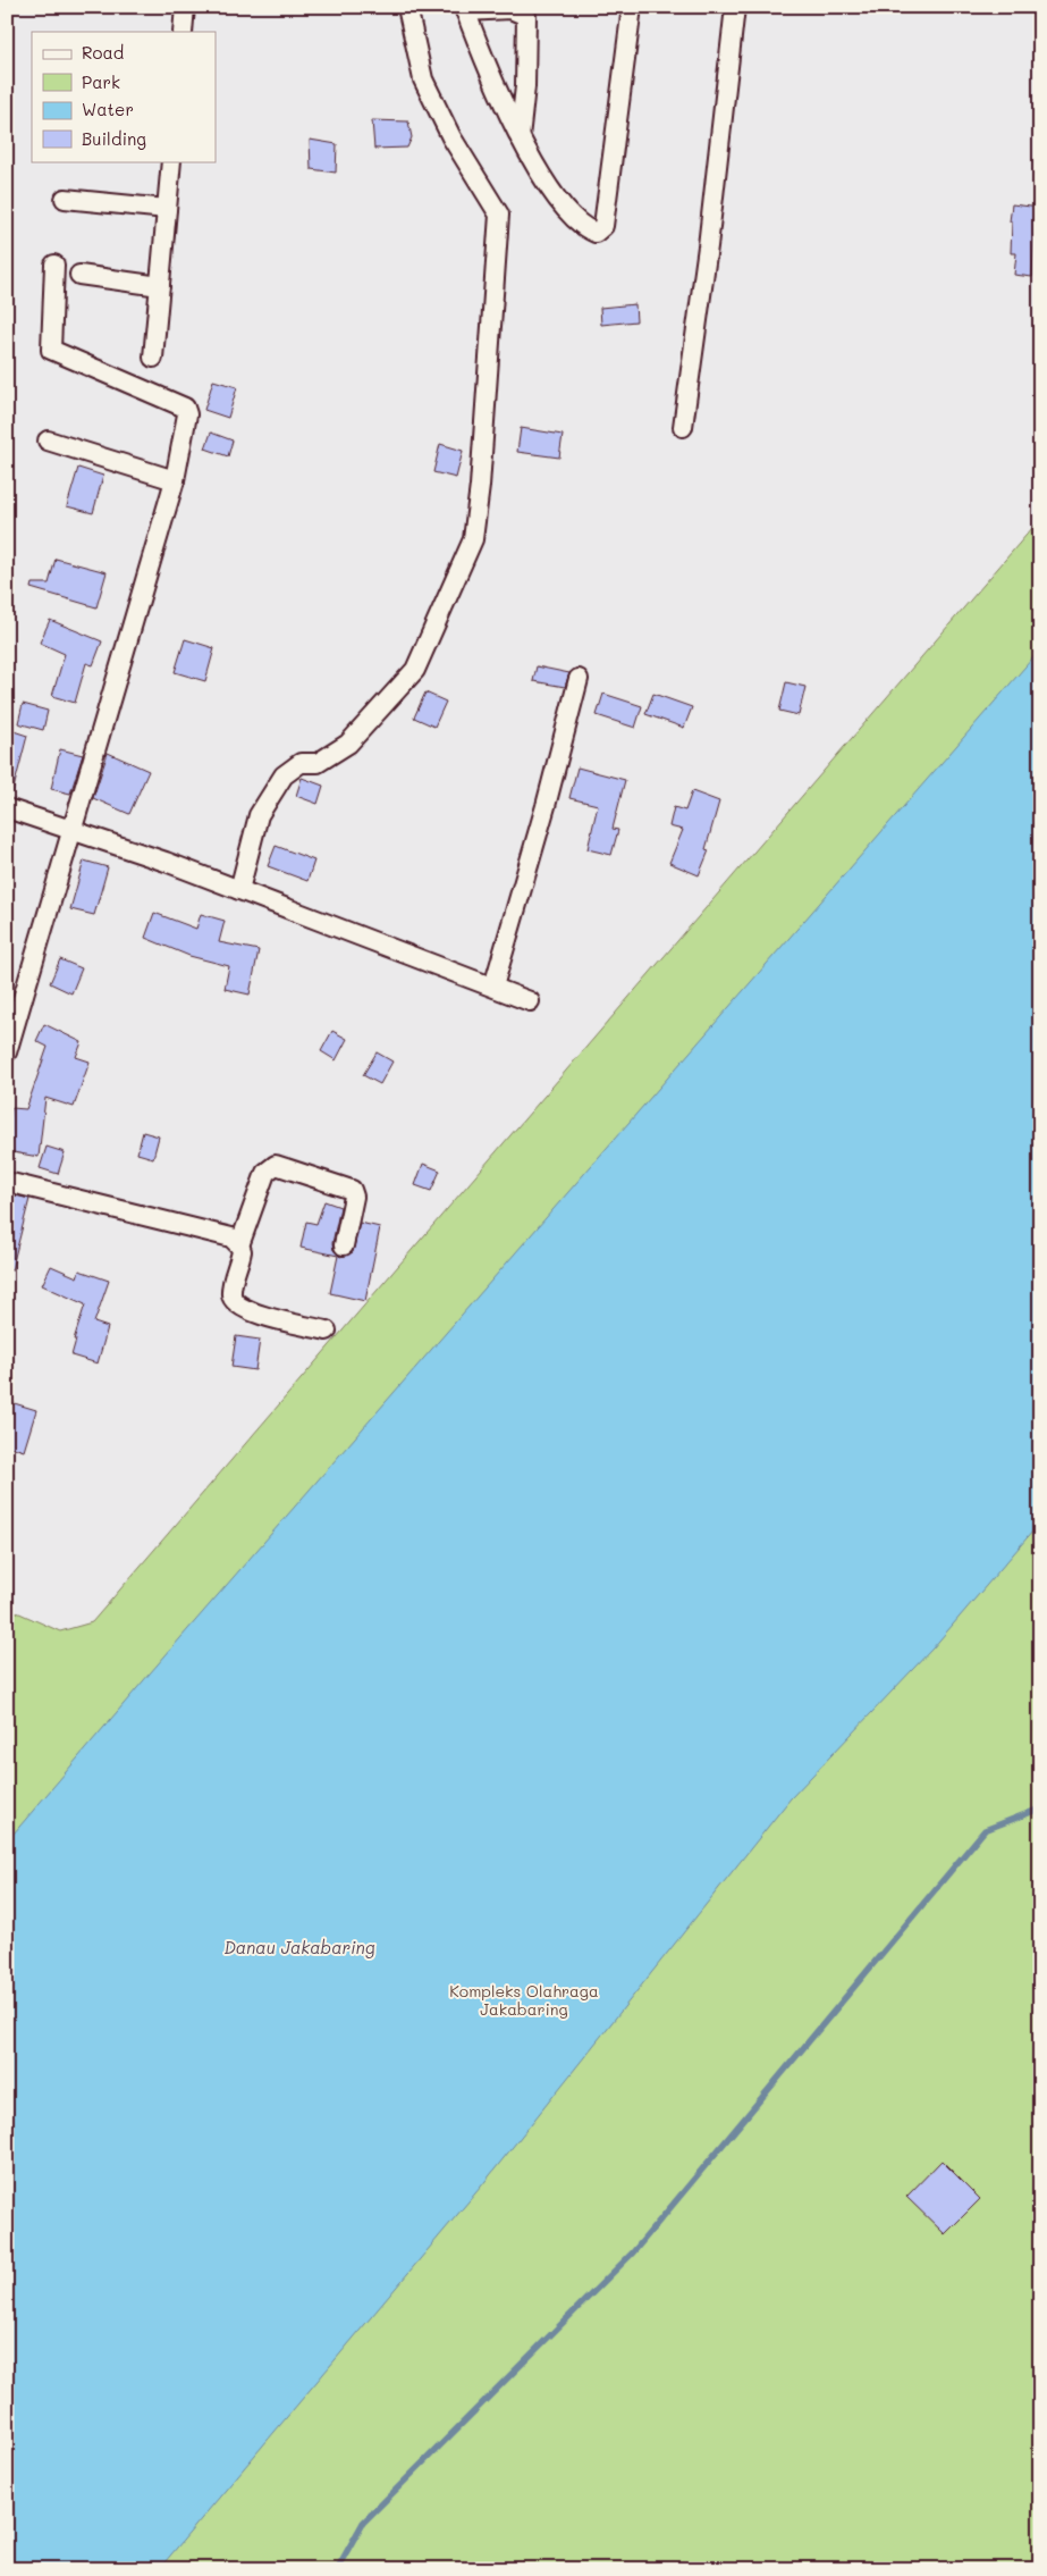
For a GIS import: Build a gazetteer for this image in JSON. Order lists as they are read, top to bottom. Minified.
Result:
{"water":["Danau Jakabaring"],"parks":["Kompleks Olahraga Jakabaring"],"legend":["Road","Park","Water","Building"]}
